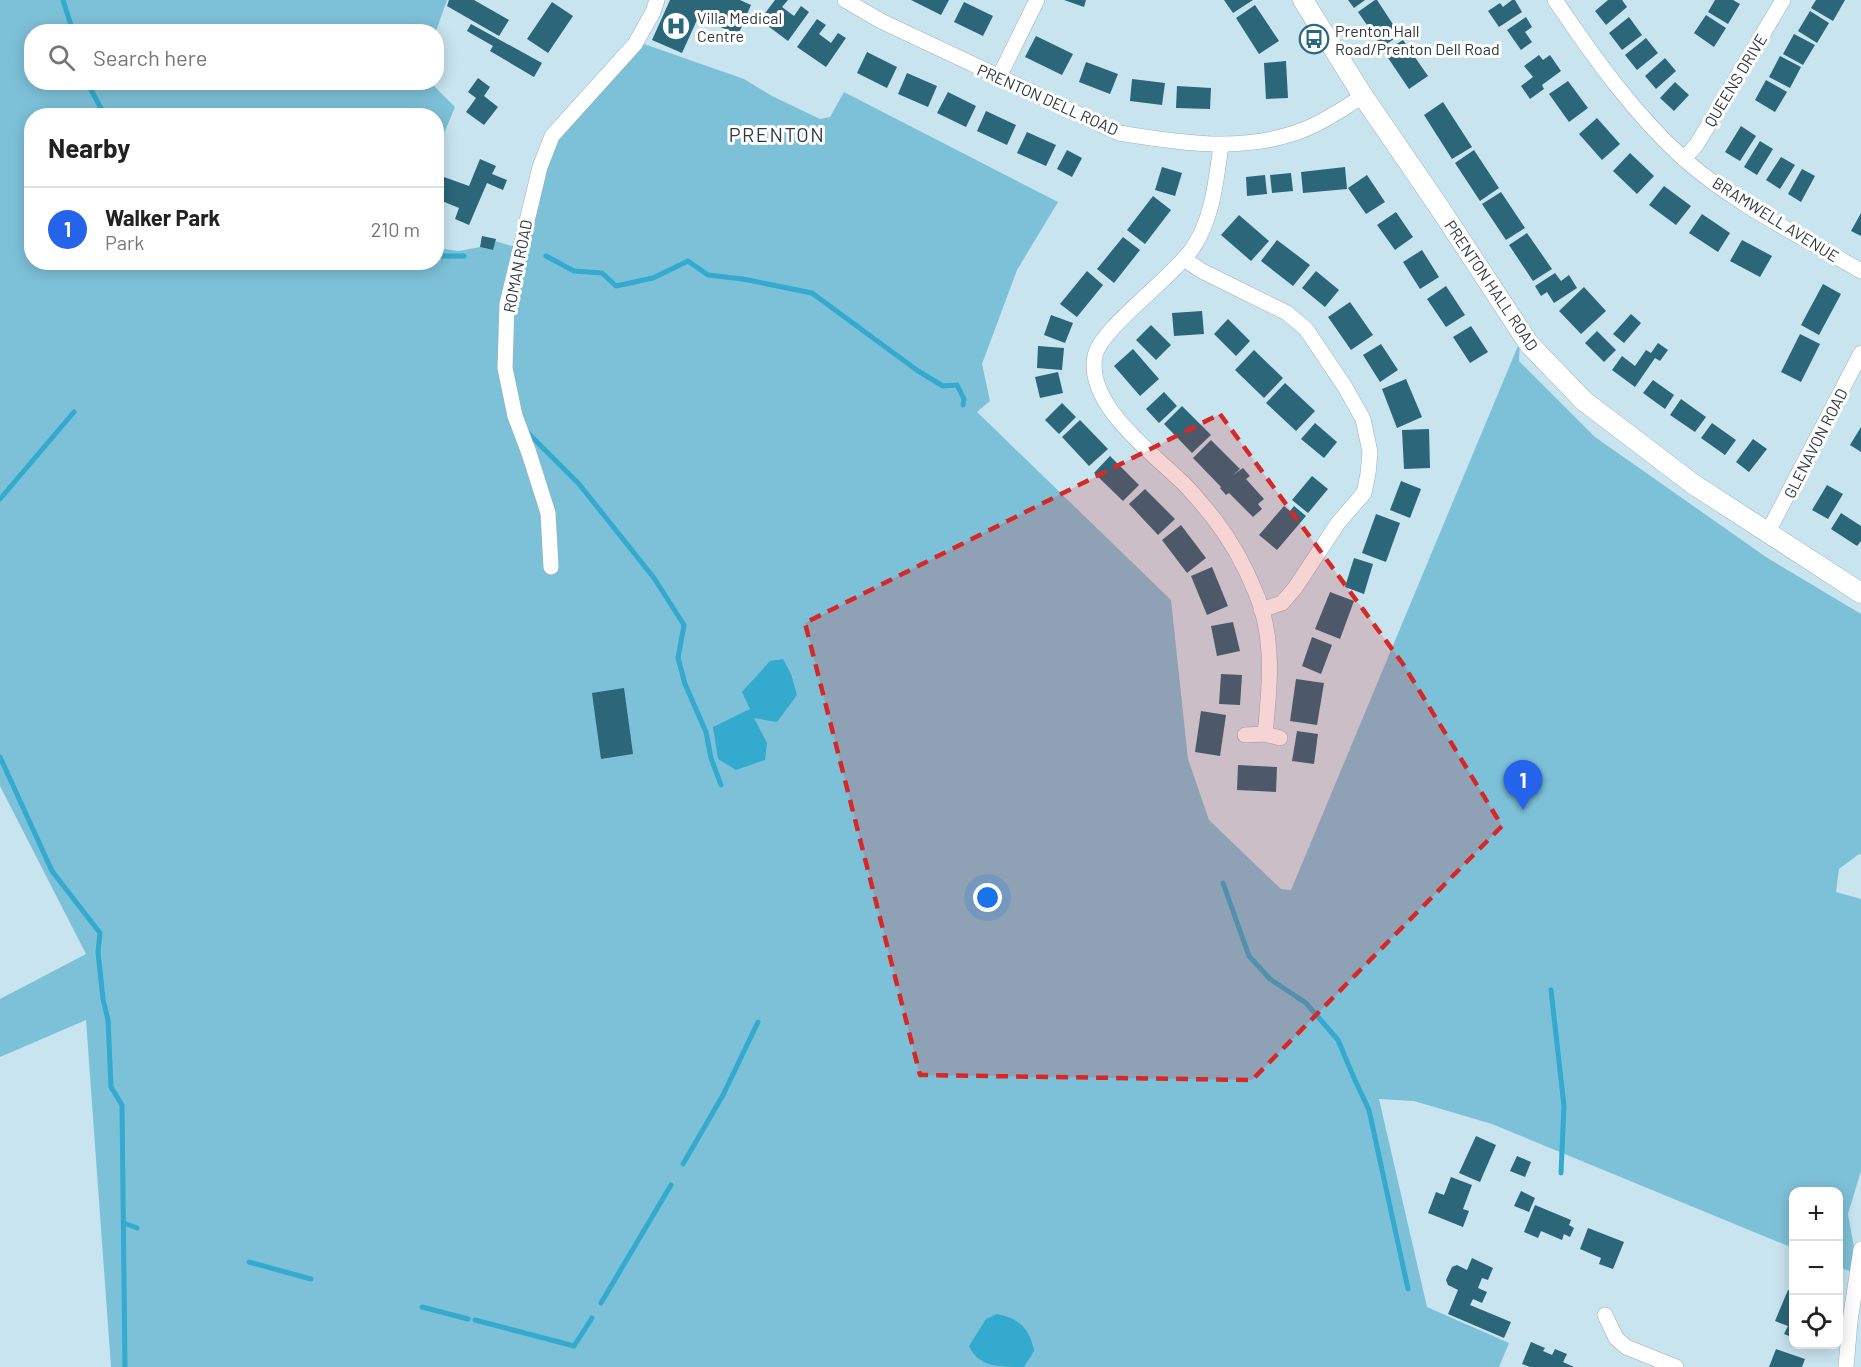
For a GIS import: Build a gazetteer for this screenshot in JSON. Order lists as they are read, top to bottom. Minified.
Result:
{"streets":{"street":["QUEENS DRIVE","PRENTON DELL ROAD","BRAMWELL AVENUE","ROMAN ROAD","PRENTON HALL ROAD","GLENAVON ROAD"]},"crossings":[["QUEENS DRIVE","BRAMWELL AVENUE"],["PRENTON DELL ROAD","PRENTON HALL ROAD"],["PRENTON HALL ROAD","GLENAVON ROAD"]],"districts":["PRENTON"],"places":{"hospital":["Villa Medical Centre"],"bus stop":["Prenton Hall Road/Prenton Dell Road"]},"page":{"search":"Search here","heading":"Nearby","list":[{"mark":"1","name":"Walker Park","note":"Park","value":"210 m"}],"pins":"1","map_buttons":["+","−"]}}
